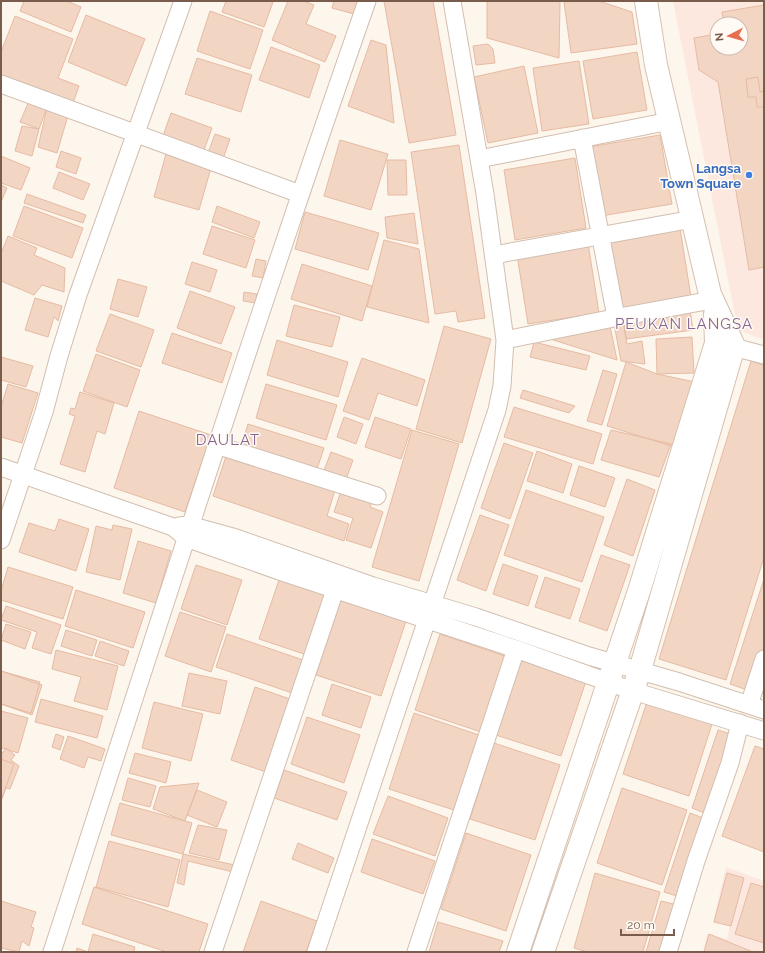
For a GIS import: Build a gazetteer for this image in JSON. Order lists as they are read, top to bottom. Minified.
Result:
{"districts":["PEUKAN LANGSA","DAULAT"],"places":["Langsa Town Square"],"scale_bar":"20 m","north":"left"}
